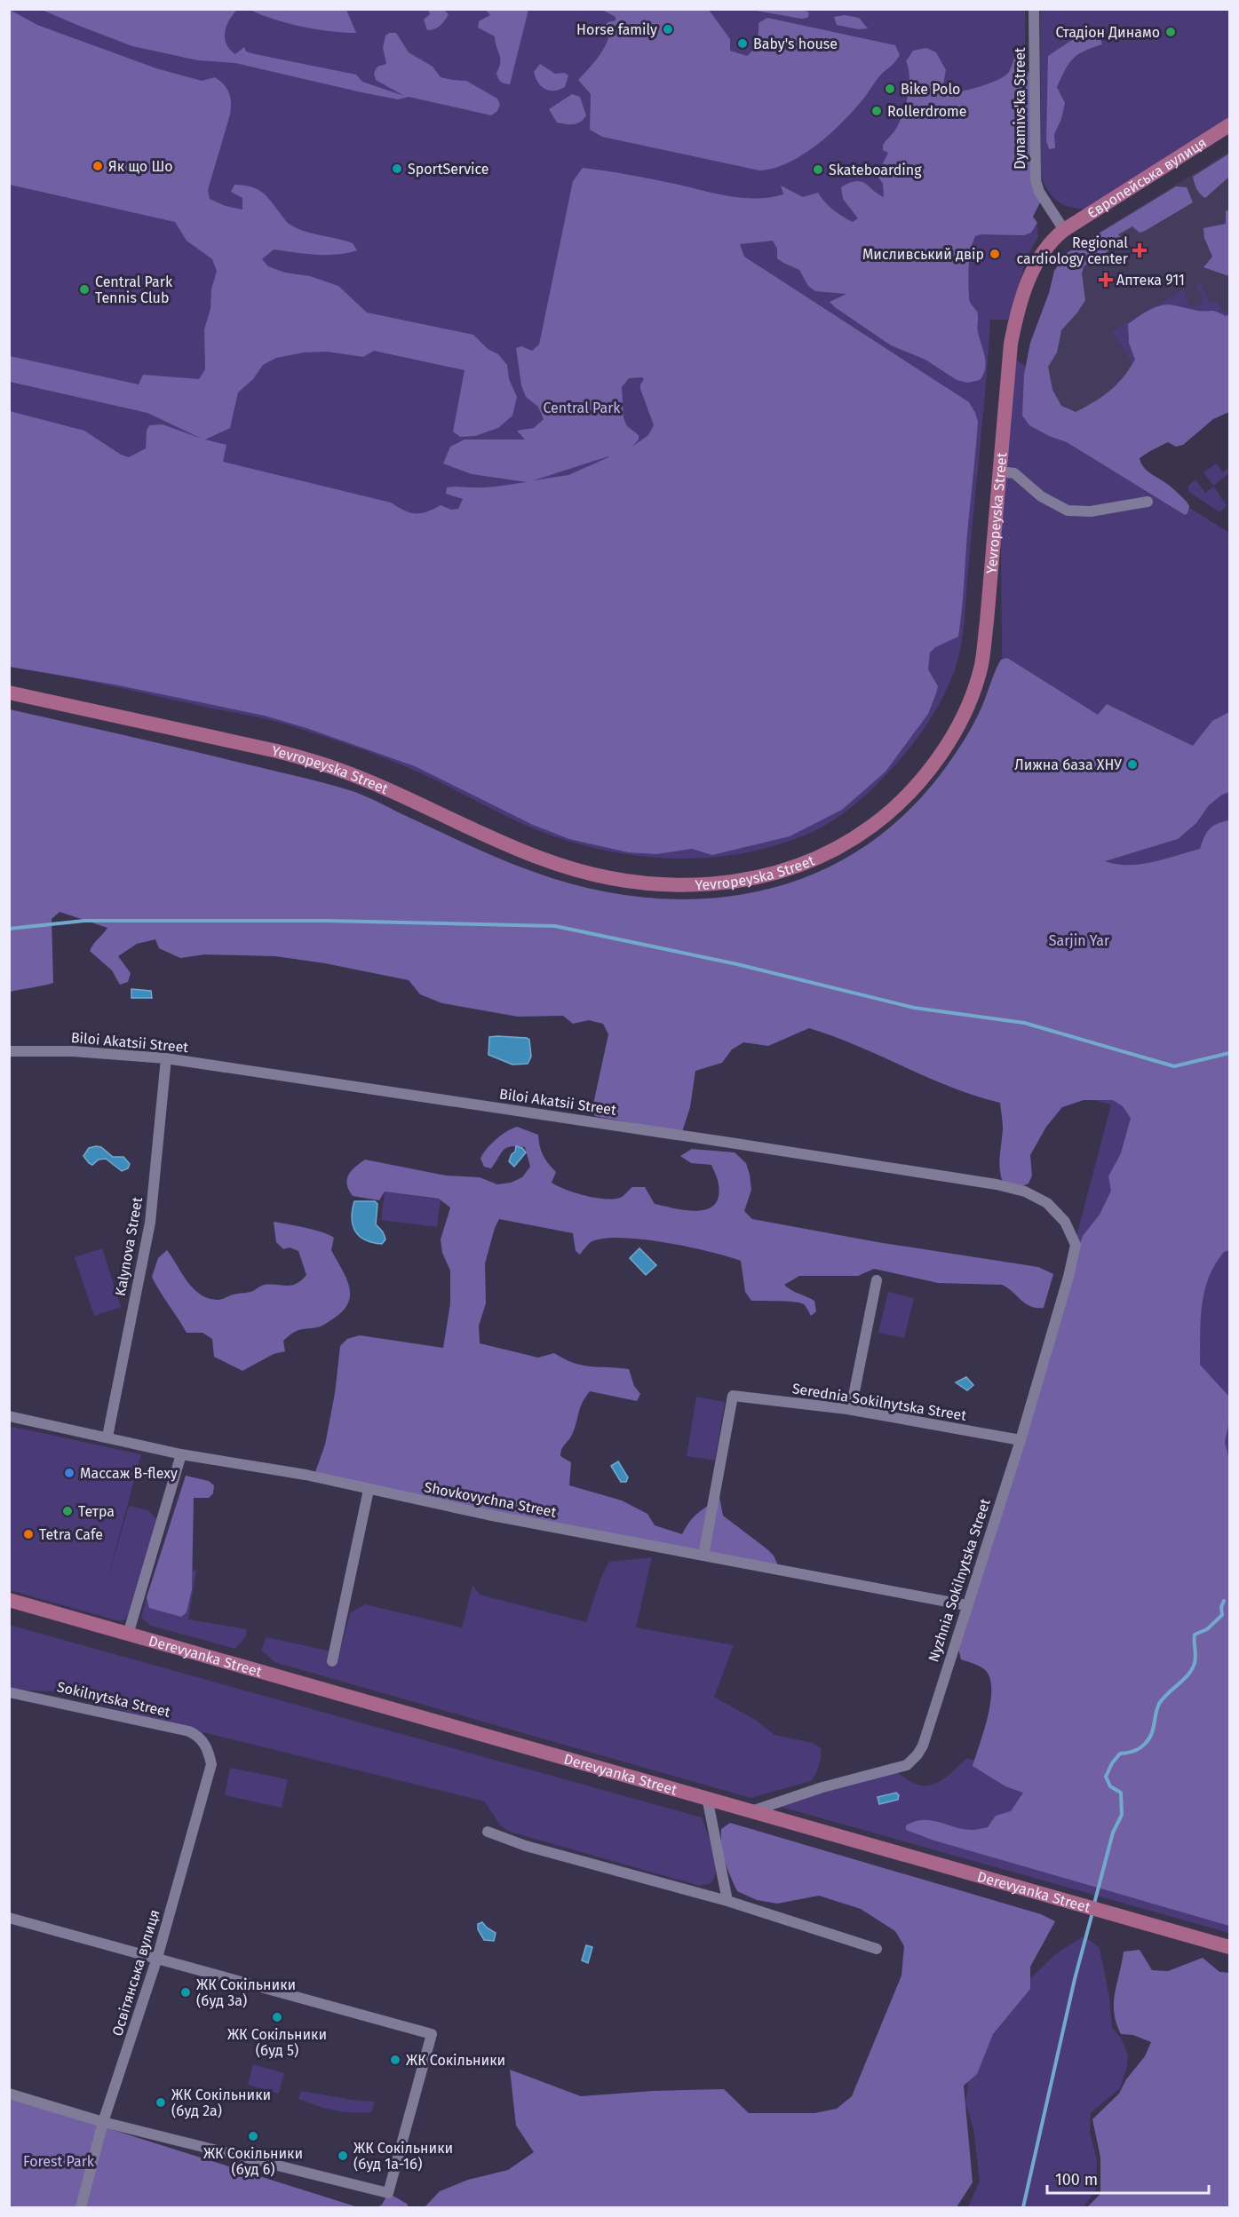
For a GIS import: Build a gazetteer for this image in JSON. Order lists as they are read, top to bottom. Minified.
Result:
{"streets":{"main road":["Європейська вулиця","Yevropeyska Street","Derevyanka Street"],"street":["Dynamivs'ka Street","Biloi Akatsii Street","Kalynova Street","Serednia Sokilnytska Street","Shovkovychna Street","Nyzhnia Sokilnytska Street","Sokilnytska Street","Освітянська вулиця"]},"crossings":[["Dynamivs'ka Street","Європейська вулиця"],["Dynamivs'ka Street","Yevropeyska Street"],["Європейська вулиця","Yevropeyska Street"],["Biloi Akatsii Street","Kalynova Street"],["Biloi Akatsii Street","Nyzhnia Sokilnytska Street"],["Kalynova Street","Shovkovychna Street"],["Serednia Sokilnytska Street","Shovkovychna Street"],["Serednia Sokilnytska Street","Nyzhnia Sokilnytska Street"],["Shovkovychna Street","Nyzhnia Sokilnytska Street"],["Nyzhnia Sokilnytska Street","Derevyanka Street"],["Sokilnytska Street","Освітянська вулиця"]],"parks":["Central Park","Sarjin Yar","Forest Park"],"places":{"other":["Horse family","Стадіон Динамо","Baby's house","Bike Polo","Rollerdrome","Як що Шо","SportService","Skateboarding","Мисливський двір","Central Park Tennis Club","Лижна база ХНУ","Массаж B-flexy","Тетра","Tetra Cafe","ЖК Сокільники (буд 3а)","ЖК Сокільники (буд 5)","ЖК Сокільники","ЖК Сокільники (буд 2а)","ЖК Сокільники (буд 6)","ЖК Сокільники (буд 1а-1б)"],"health":["Regional cardiology center","Аптека 911"]},"scale_bar":"100 m"}
